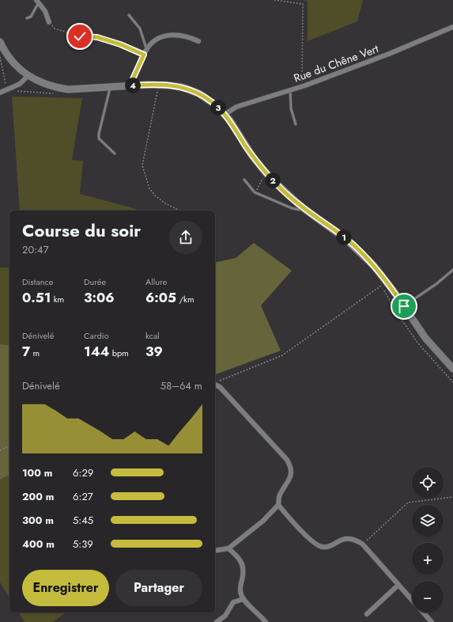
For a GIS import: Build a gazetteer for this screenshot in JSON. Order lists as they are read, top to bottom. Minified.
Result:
{"streets":{"street":["Rue du Chêne Vert"]},"page":{"pins":["4","3","2","1"],"heading":["Course du soir","20:47"],"stats":[["Distance","0.51 km"],["Durée","3:06"],["Allure","6:05 /km"],["Dénivelé","7 m"],["Cardio","144 bpm"],["kcal","39"]],"chart":["Dénivelé","58–64 m"],"list":[{"name":"100 m","note":"6:29"},{"name":"200 m","note":"6:27"},{"name":"300 m","note":"5:45"},{"name":"400 m","note":"5:39"}],"map_buttons":["+","−"],"buttons":["Enregistrer","Partager"]}}
